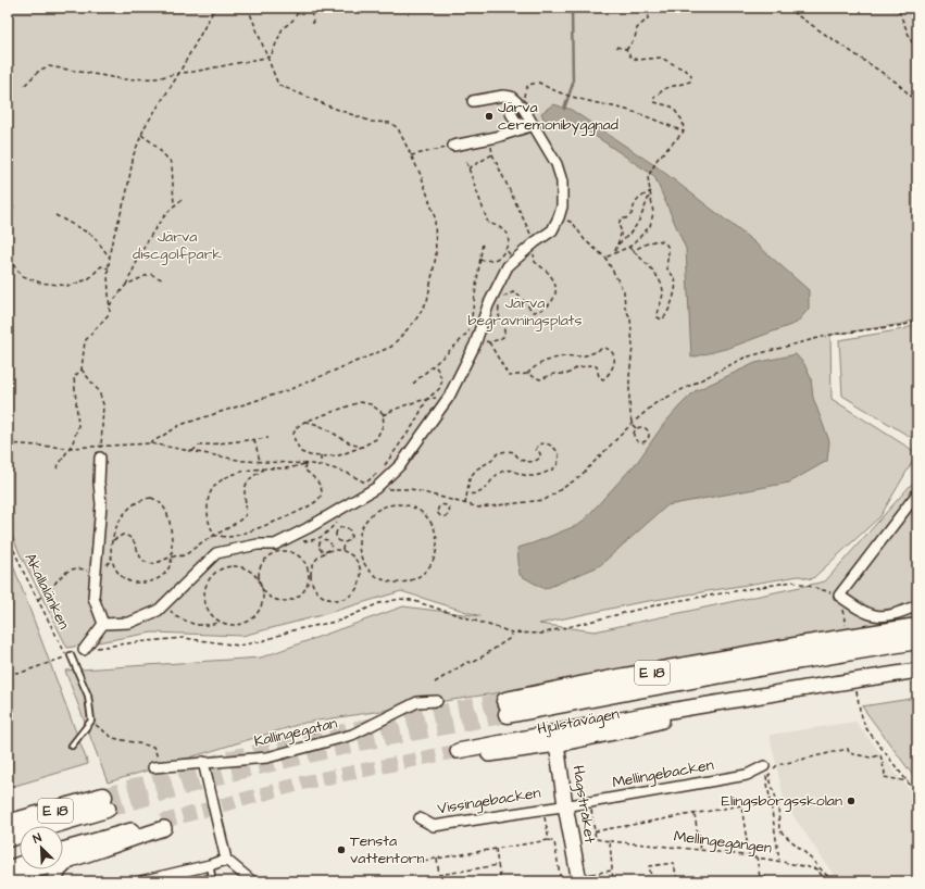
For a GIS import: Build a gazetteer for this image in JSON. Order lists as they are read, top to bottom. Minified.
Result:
{"streets":{"highway":["E 18"],"main road":["Hjulstavägen","Hagstråket"],"street":["Kallingegatan","Mellingebacken","Vissingebacken"],"path":["Akallalänken","Mellingegången"]},"crossings":[["Hjulstavägen","Hagstråket"],["Mellingebacken","Vissingebacken"],["Mellingebacken","Hagstråket"],["Vissingebacken","Hagstråket"]],"parks":["Järva discgolfpark","Järva begravningsplats"],"places":["Järva ceremonibyggnad","Elingsborgsskolan","Tensta vattentorn"],"north":"top left"}
